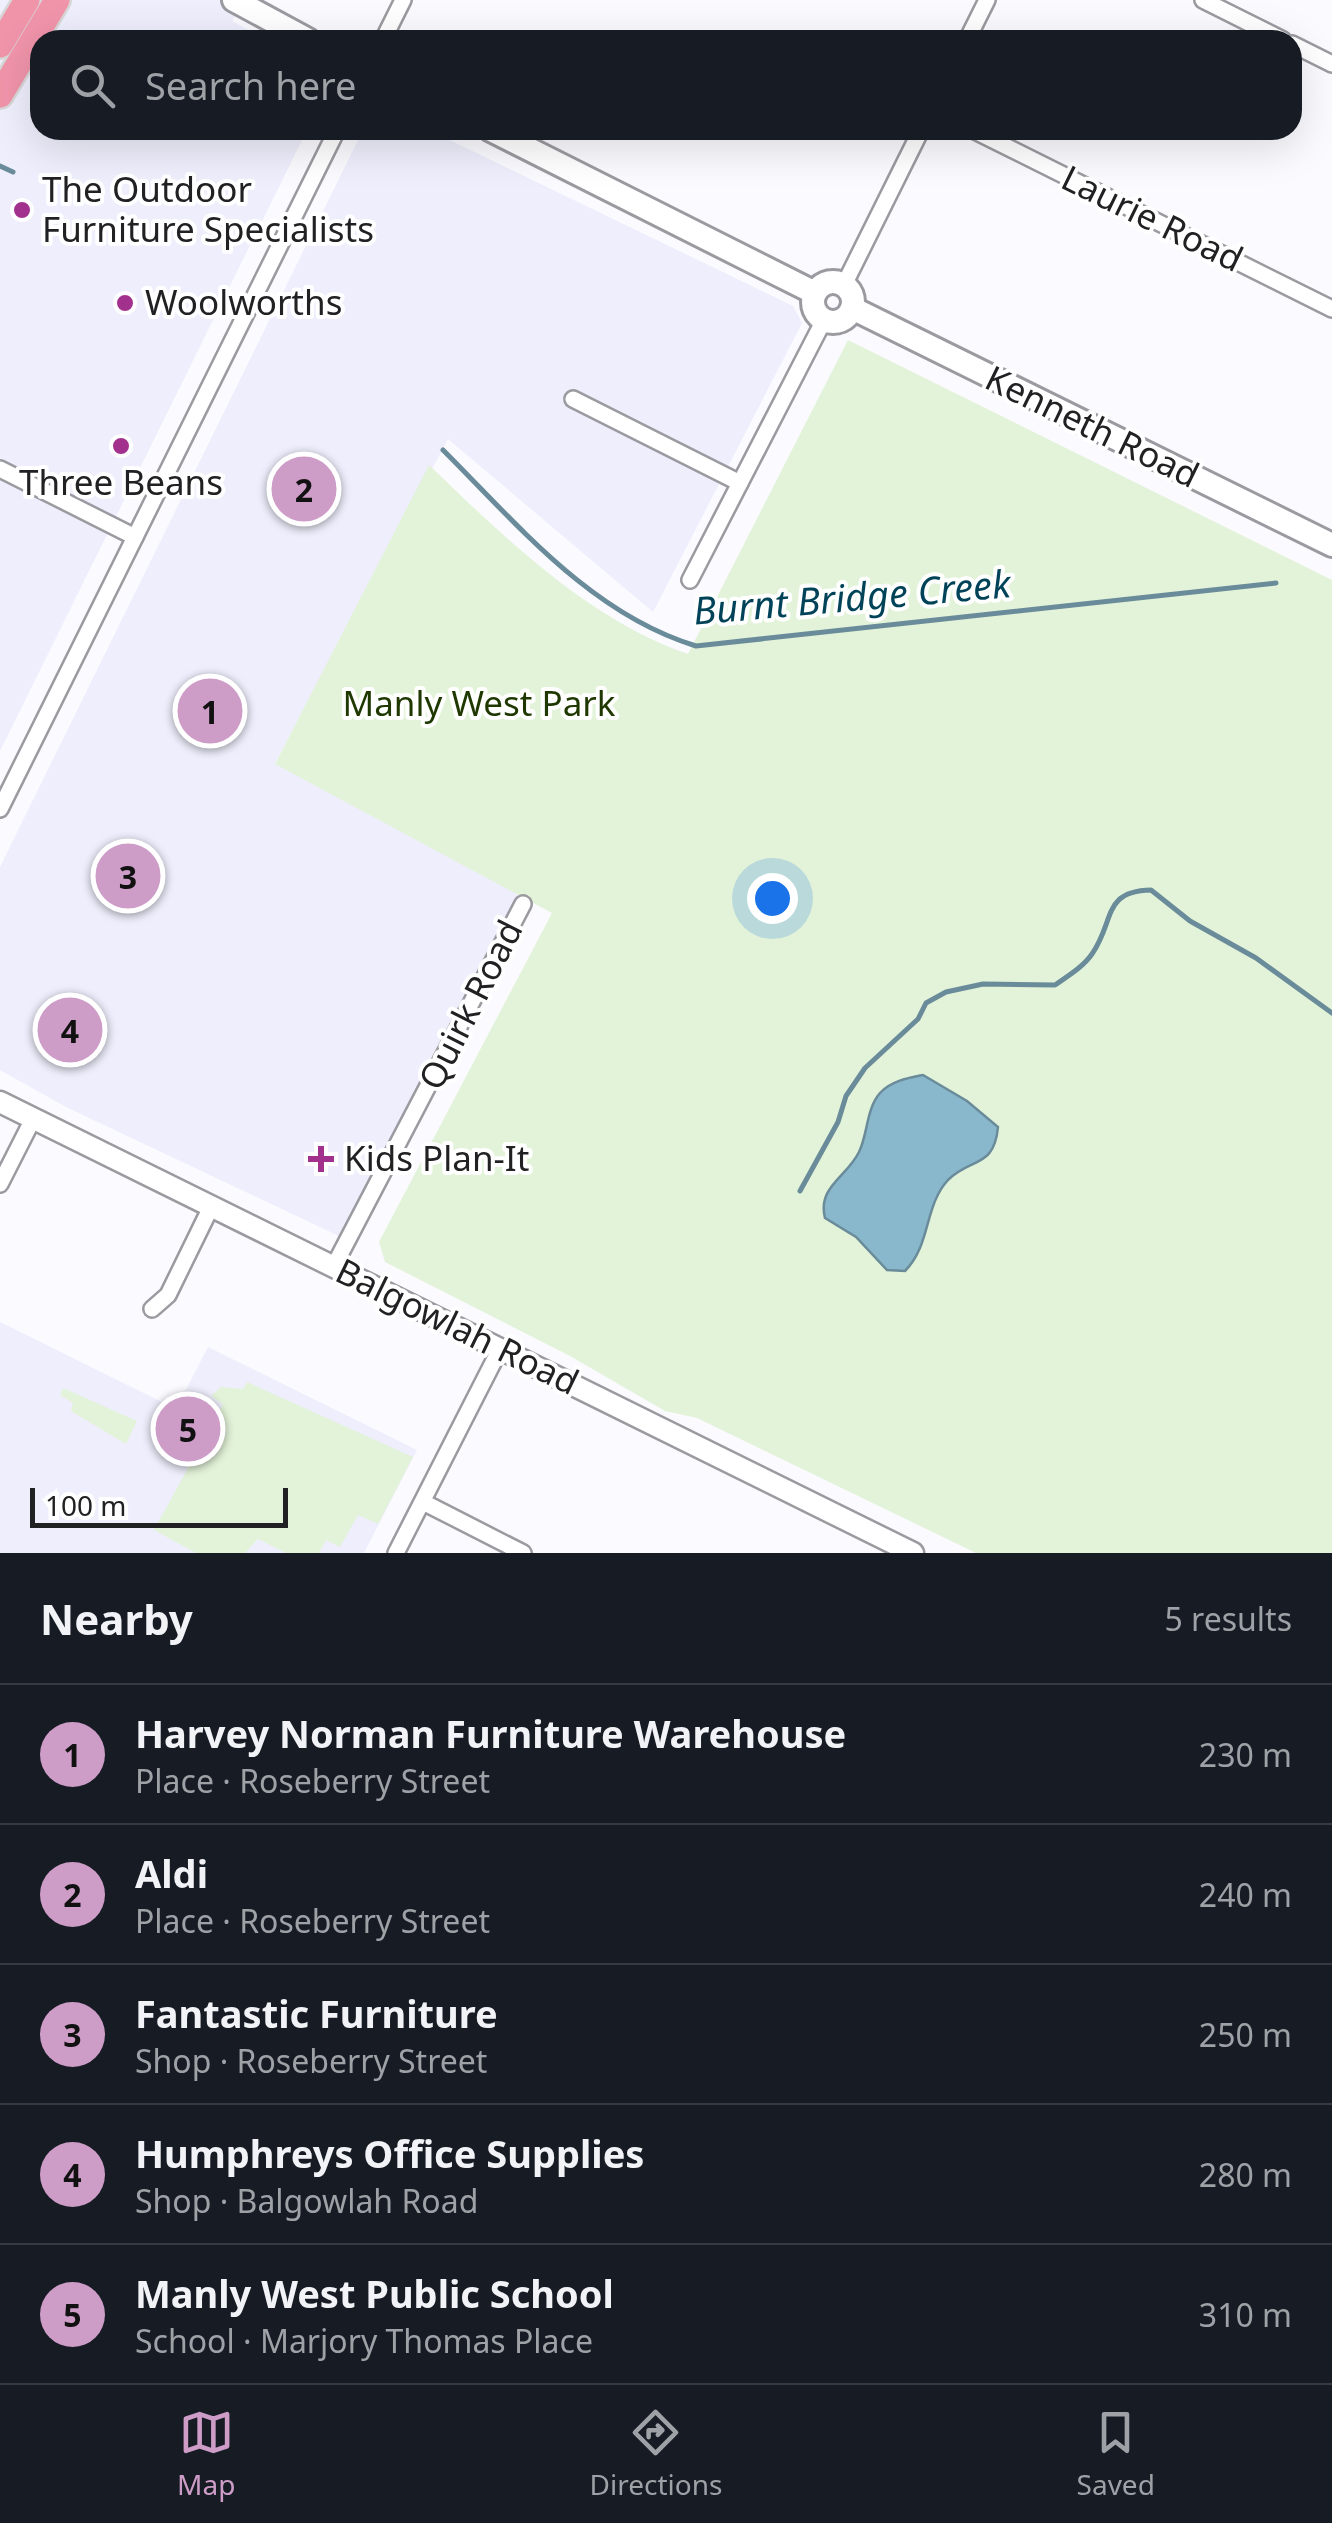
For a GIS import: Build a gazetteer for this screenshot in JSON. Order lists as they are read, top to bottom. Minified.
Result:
{"streets":{"main road":["Kenneth Road"],"street":["Laurie Road","Quirk Road","Balgowlah Road"]},"crossings":[["Quirk Road","Balgowlah Road"]],"water":["Burnt Bridge Creek"],"parks":["Manly West Park"],"places":{"other":["The Outdoor Furniture Specialists","Woolworths","Three Beans"],"health":["Kids Plan-It"]},"scale_bar":"100 m","page":{"search":"Search here","pins":["2","1","3","4","5"],"scale":"100 m","heading":["Nearby","5 results"],"list":[{"mark":"1","name":"Harvey Norman Furniture Warehouse","note":"Place · Roseberry Street","value":"230 m"},{"mark":"2","name":"Aldi","note":"Place · Roseberry Street","value":"240 m"},{"mark":"3","name":"Fantastic Furniture","note":"Shop · Roseberry Street","value":"250 m"},{"mark":"4","name":"Humphreys Office Supplies","note":"Shop · Balgowlah Road","value":"280 m"},{"mark":"5","name":"Manly West Public School","note":"School · Marjory Thomas Place","value":"310 m"}],"nav":["Map","Directions","Saved"]}}
